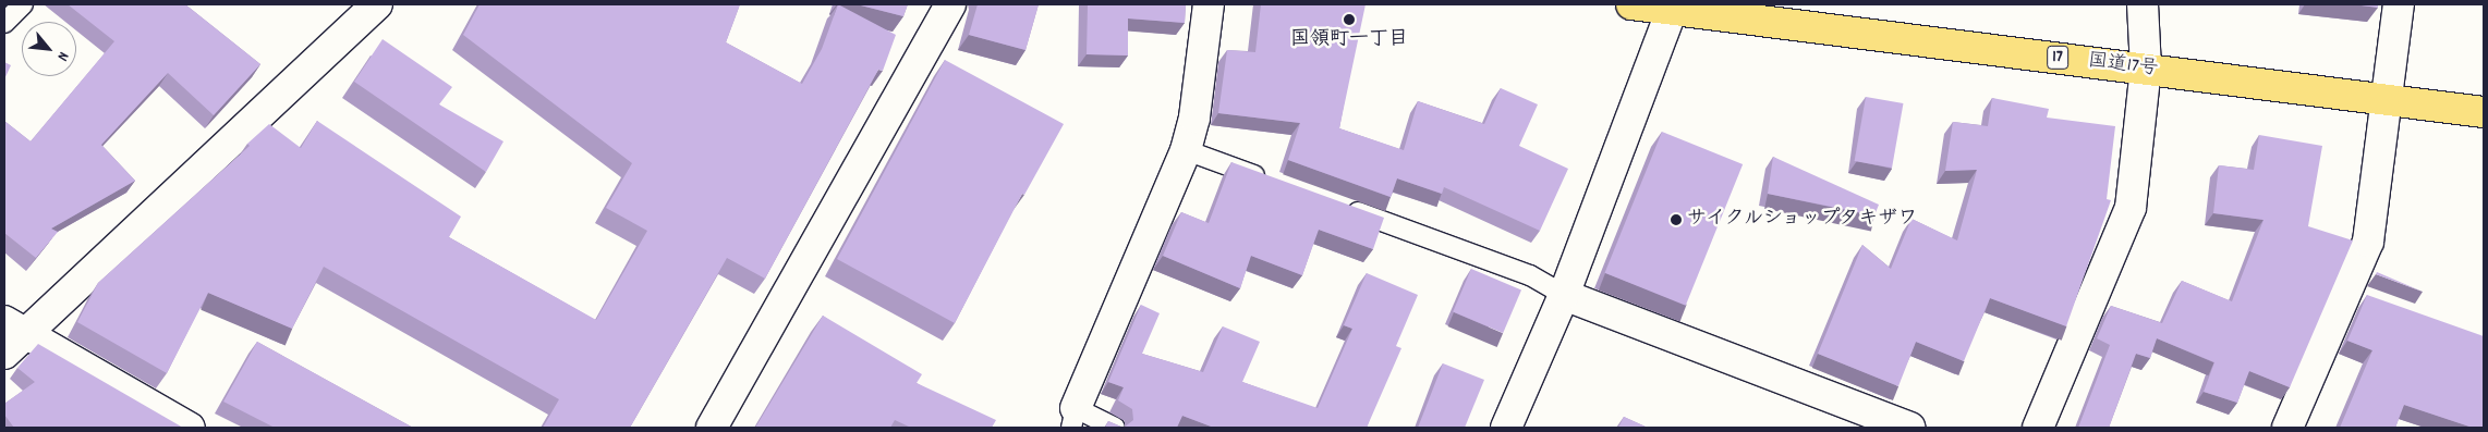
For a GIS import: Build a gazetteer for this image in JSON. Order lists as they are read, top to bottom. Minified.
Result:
{"streets":{"highway":["17","国道17号"]},"places":["国領町一丁目","サイクルショップタキザワ"],"north":"bottom right"}
